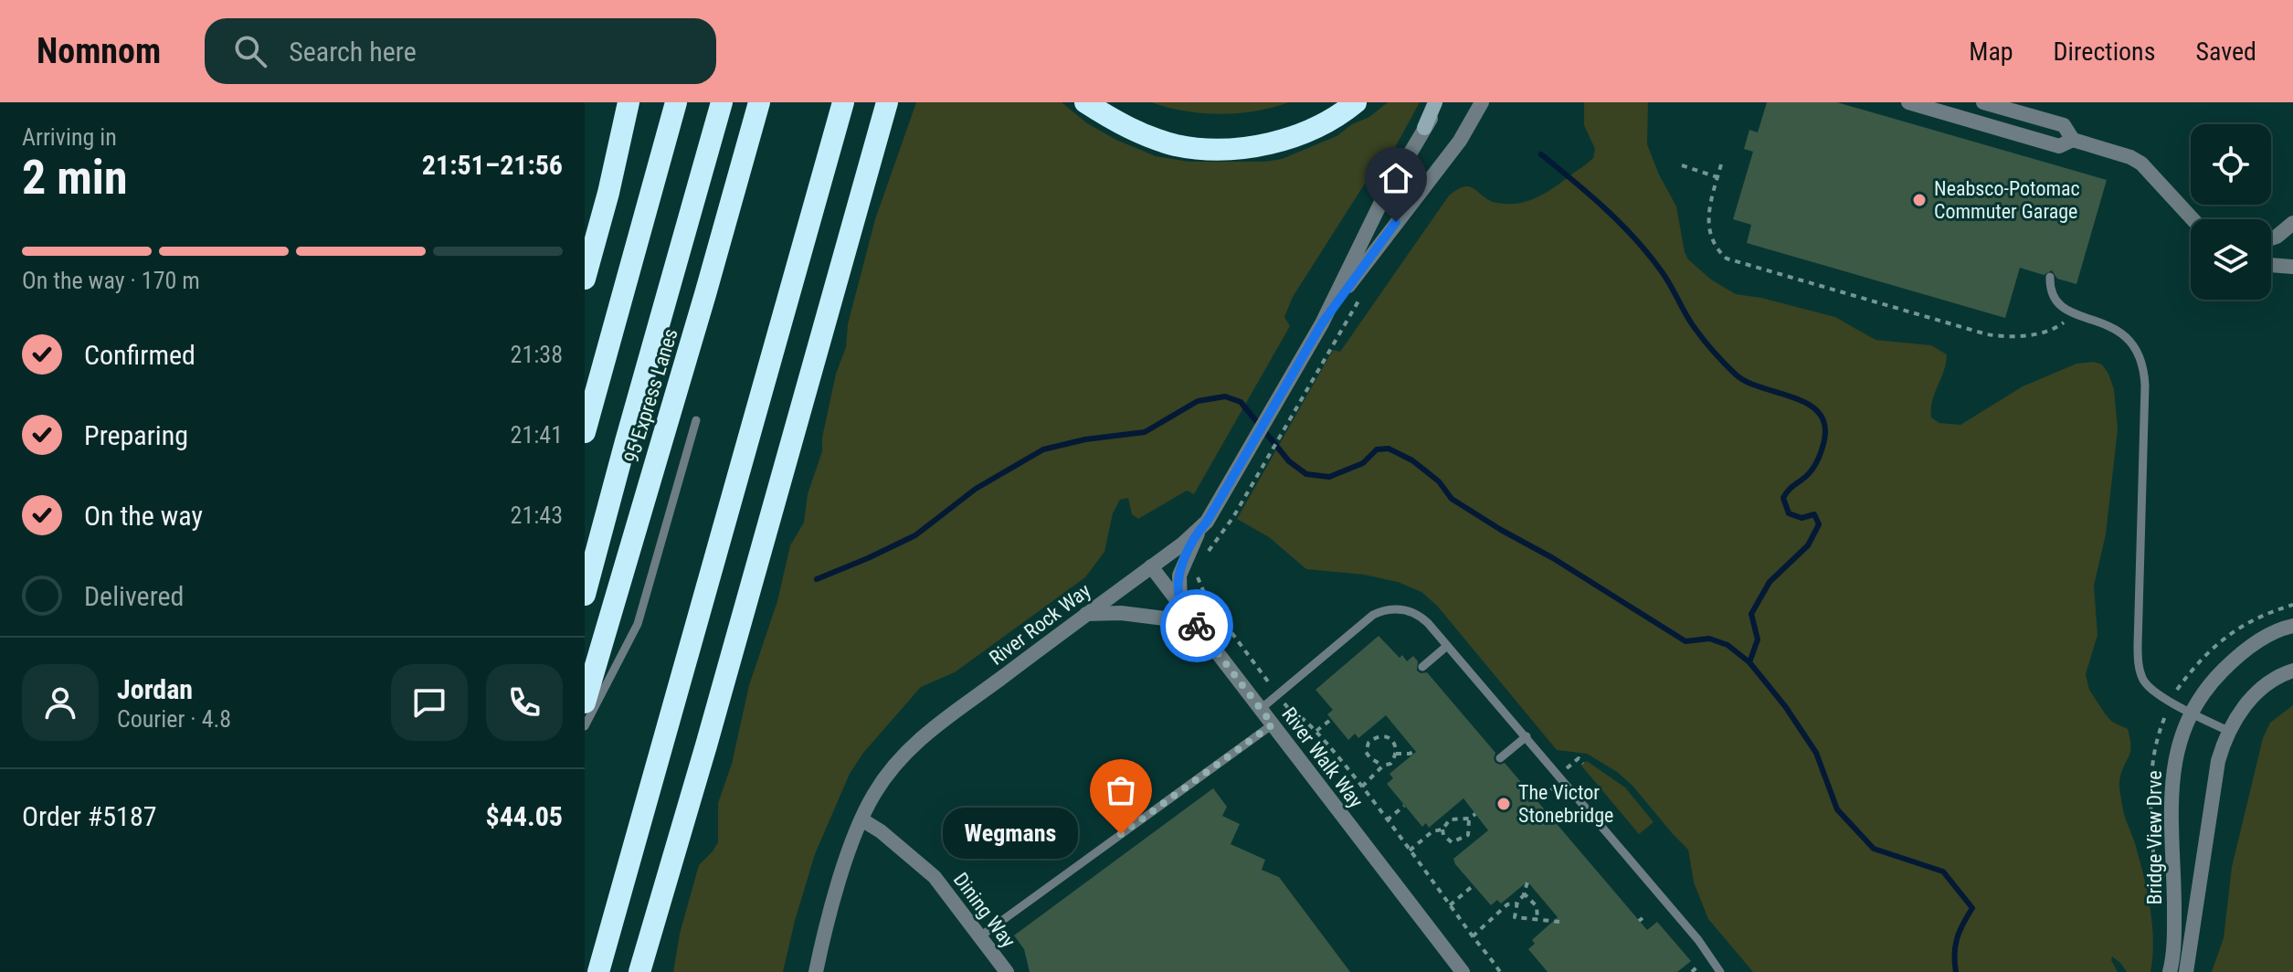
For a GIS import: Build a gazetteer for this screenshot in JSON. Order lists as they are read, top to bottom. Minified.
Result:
{"streets":{"highway":["95 Express Lanes"],"street":["River Rock Way","River Walk Way","Bridge View Drve","Dining Way"]},"crossings":[["River Rock Way","River Walk Way"],["River Rock Way","Dining Way"]],"places":["Neabsco-Potomac Commuter Garage","The Victor Stonebridge","Wegmans"],"page":{"header":"Nomnom","search":"Search here","nav":["Map","Directions","Saved"],"heading":["2 min","Arriving in","21:51–21:56"],"panel":["Jordan","Courier · 4.8","Order #5187","$44.05"],"bar":"On the way · 170 m","list":[["Confirmed","21:38"],["Preparing","21:41"],["On the way","21:43"],"Delivered"],"bubble":"Wegmans"}}
